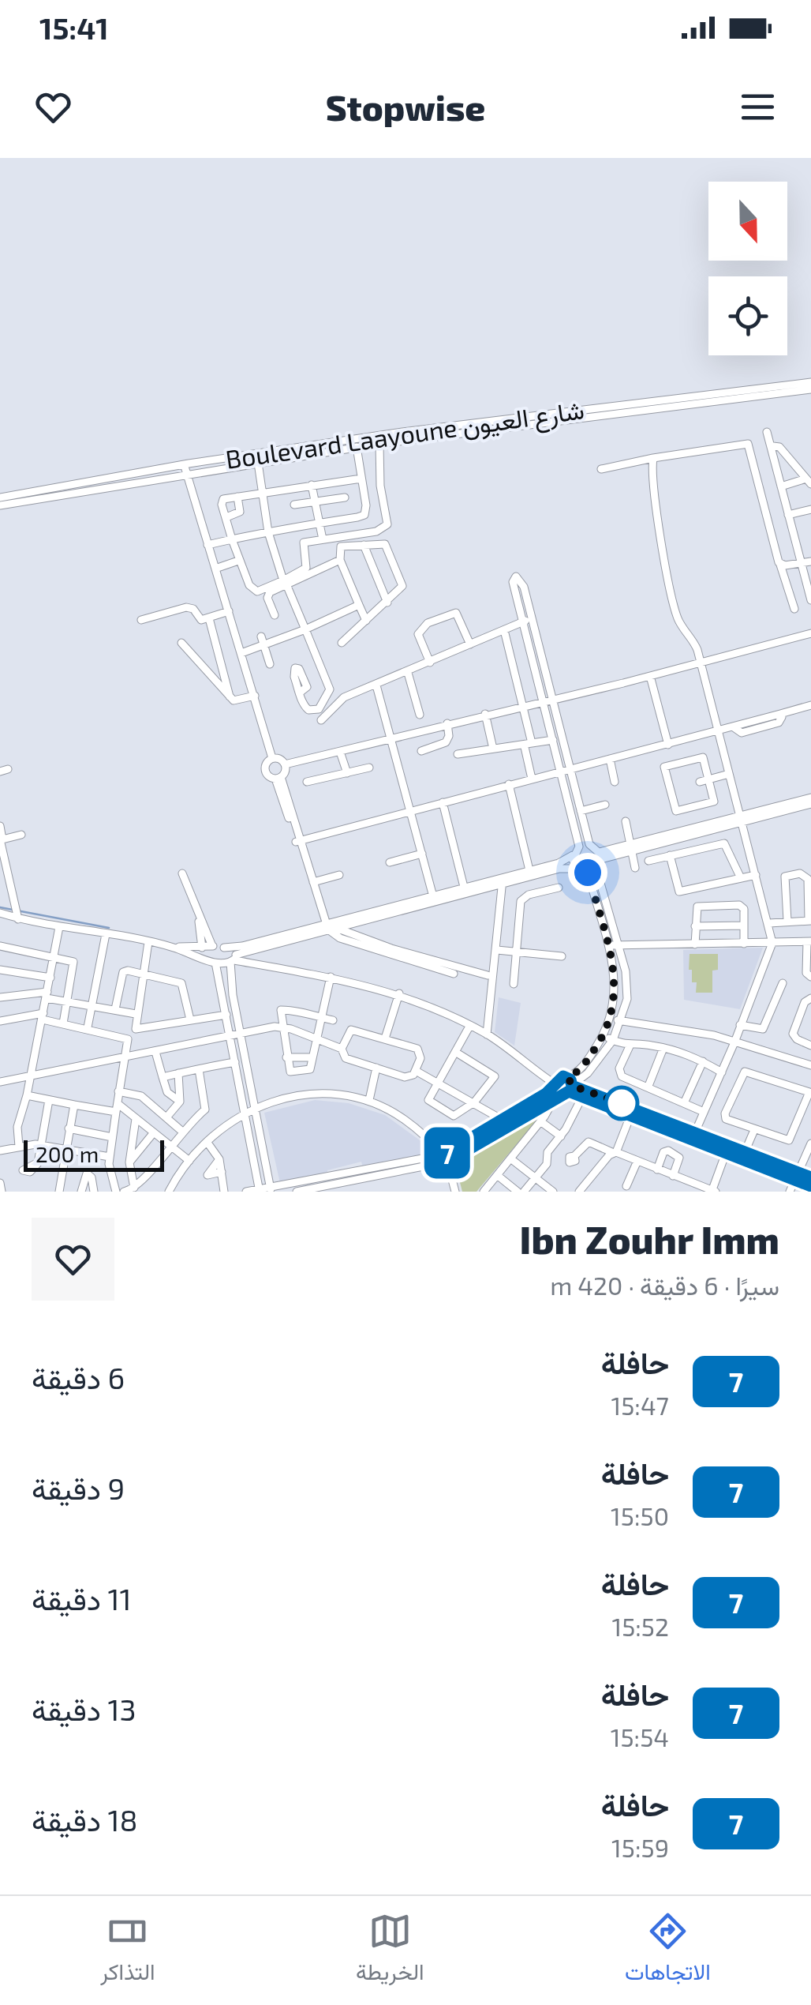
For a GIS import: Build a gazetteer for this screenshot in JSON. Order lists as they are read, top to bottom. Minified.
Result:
{"streets":{"street":["Boulevard Laayoune شارع العيون"]},"lines":["bus line 7"],"scale_bar":"200 m","north":"bottom","page":{"status":"15:41","header":"Stopwise","on_map":"7","scale":"200 m","heading":["Ibn Zouhr Imm","سيرًا · 6 دقيقة · 420 m"],"list":[{"mark":"7","name":"حافلة","note":"15:47","value":"6 دقيقة"},{"mark":"7","name":"حافلة","note":"15:50","value":"9 دقيقة"},{"mark":"7","name":"حافلة","note":"15:52","value":"11 دقيقة"},{"mark":"7","name":"حافلة","note":"15:54","value":"13 دقيقة"},{"mark":"7","name":"حافلة","note":"15:59","value":"18 دقيقة"}],"tabs":["الاتجاهات","الخريطة","التذاكر"]}}
